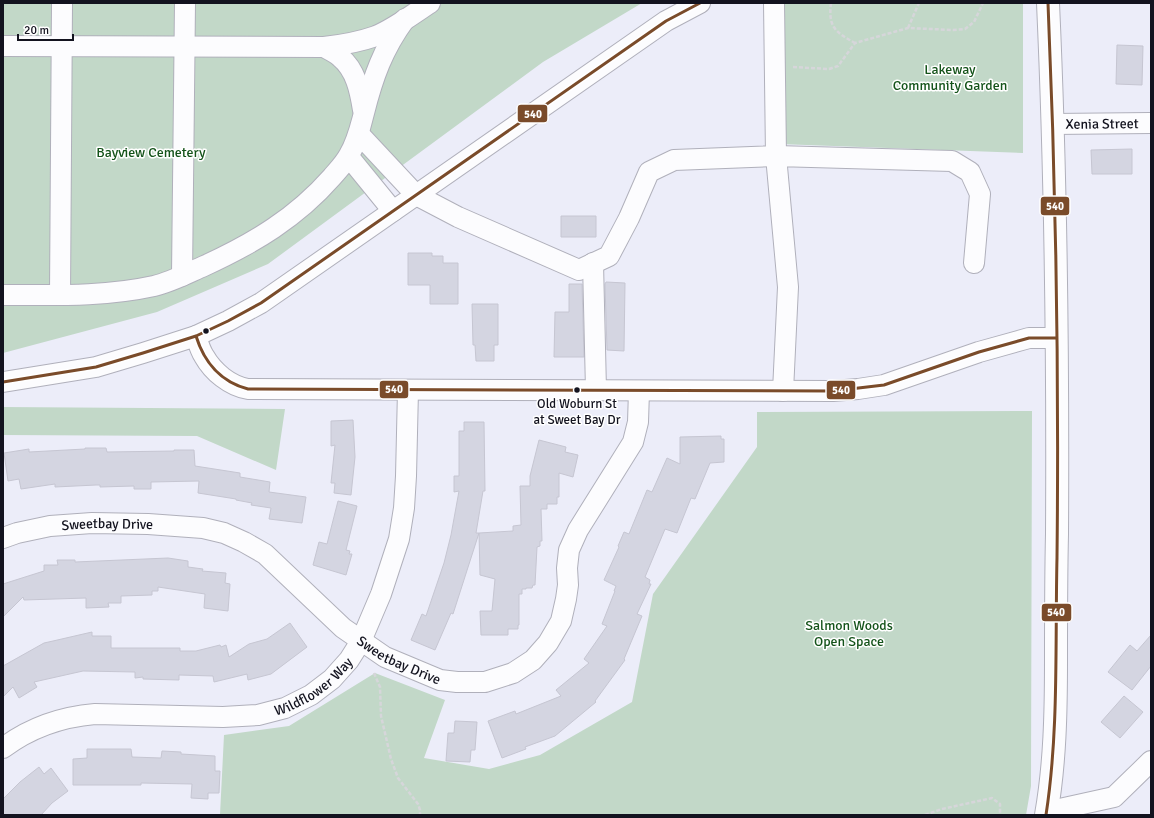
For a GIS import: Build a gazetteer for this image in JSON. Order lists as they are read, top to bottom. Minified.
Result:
{"streets":{"street":["Xenia Street","Sweetbay Drive","Wildflower Way"]},"crossings":[["Sweetbay Drive","Wildflower Way"]],"parks":["Lakeway Community Garden","Bayview Cemetery","Salmon Woods Open Space"],"places":["Old Woburn St at Sweet Bay Dr"],"lines":["transit line 540"],"scale_bar":"20 m"}
